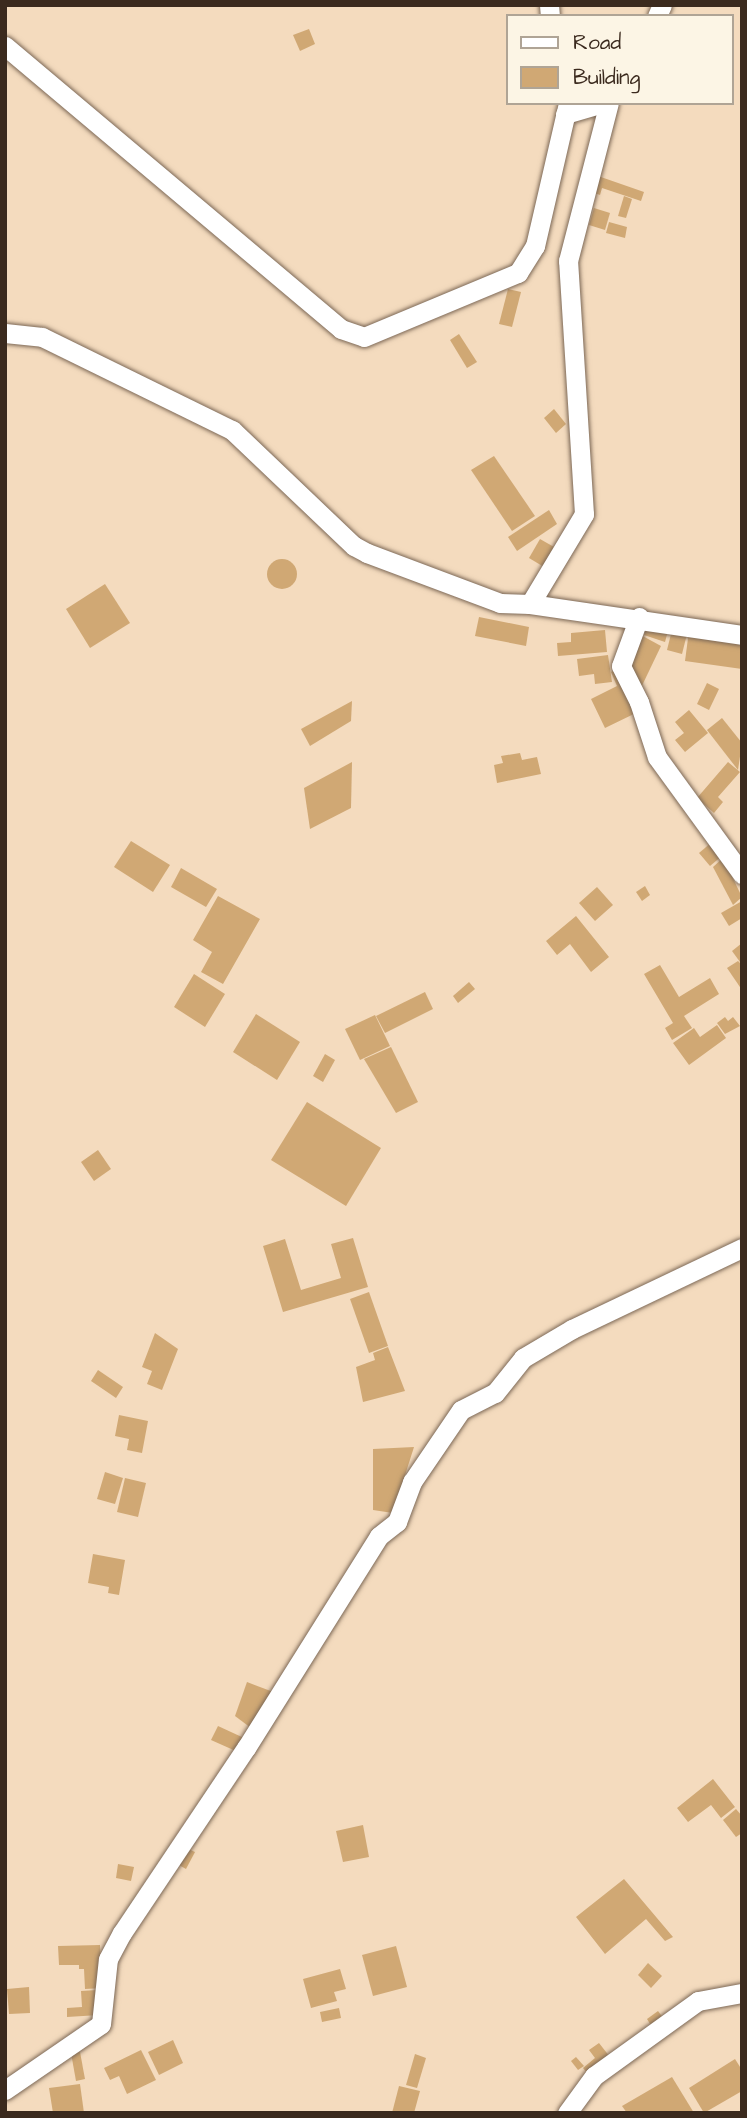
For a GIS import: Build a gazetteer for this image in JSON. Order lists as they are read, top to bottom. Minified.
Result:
{"legend":["Road","Building"]}
